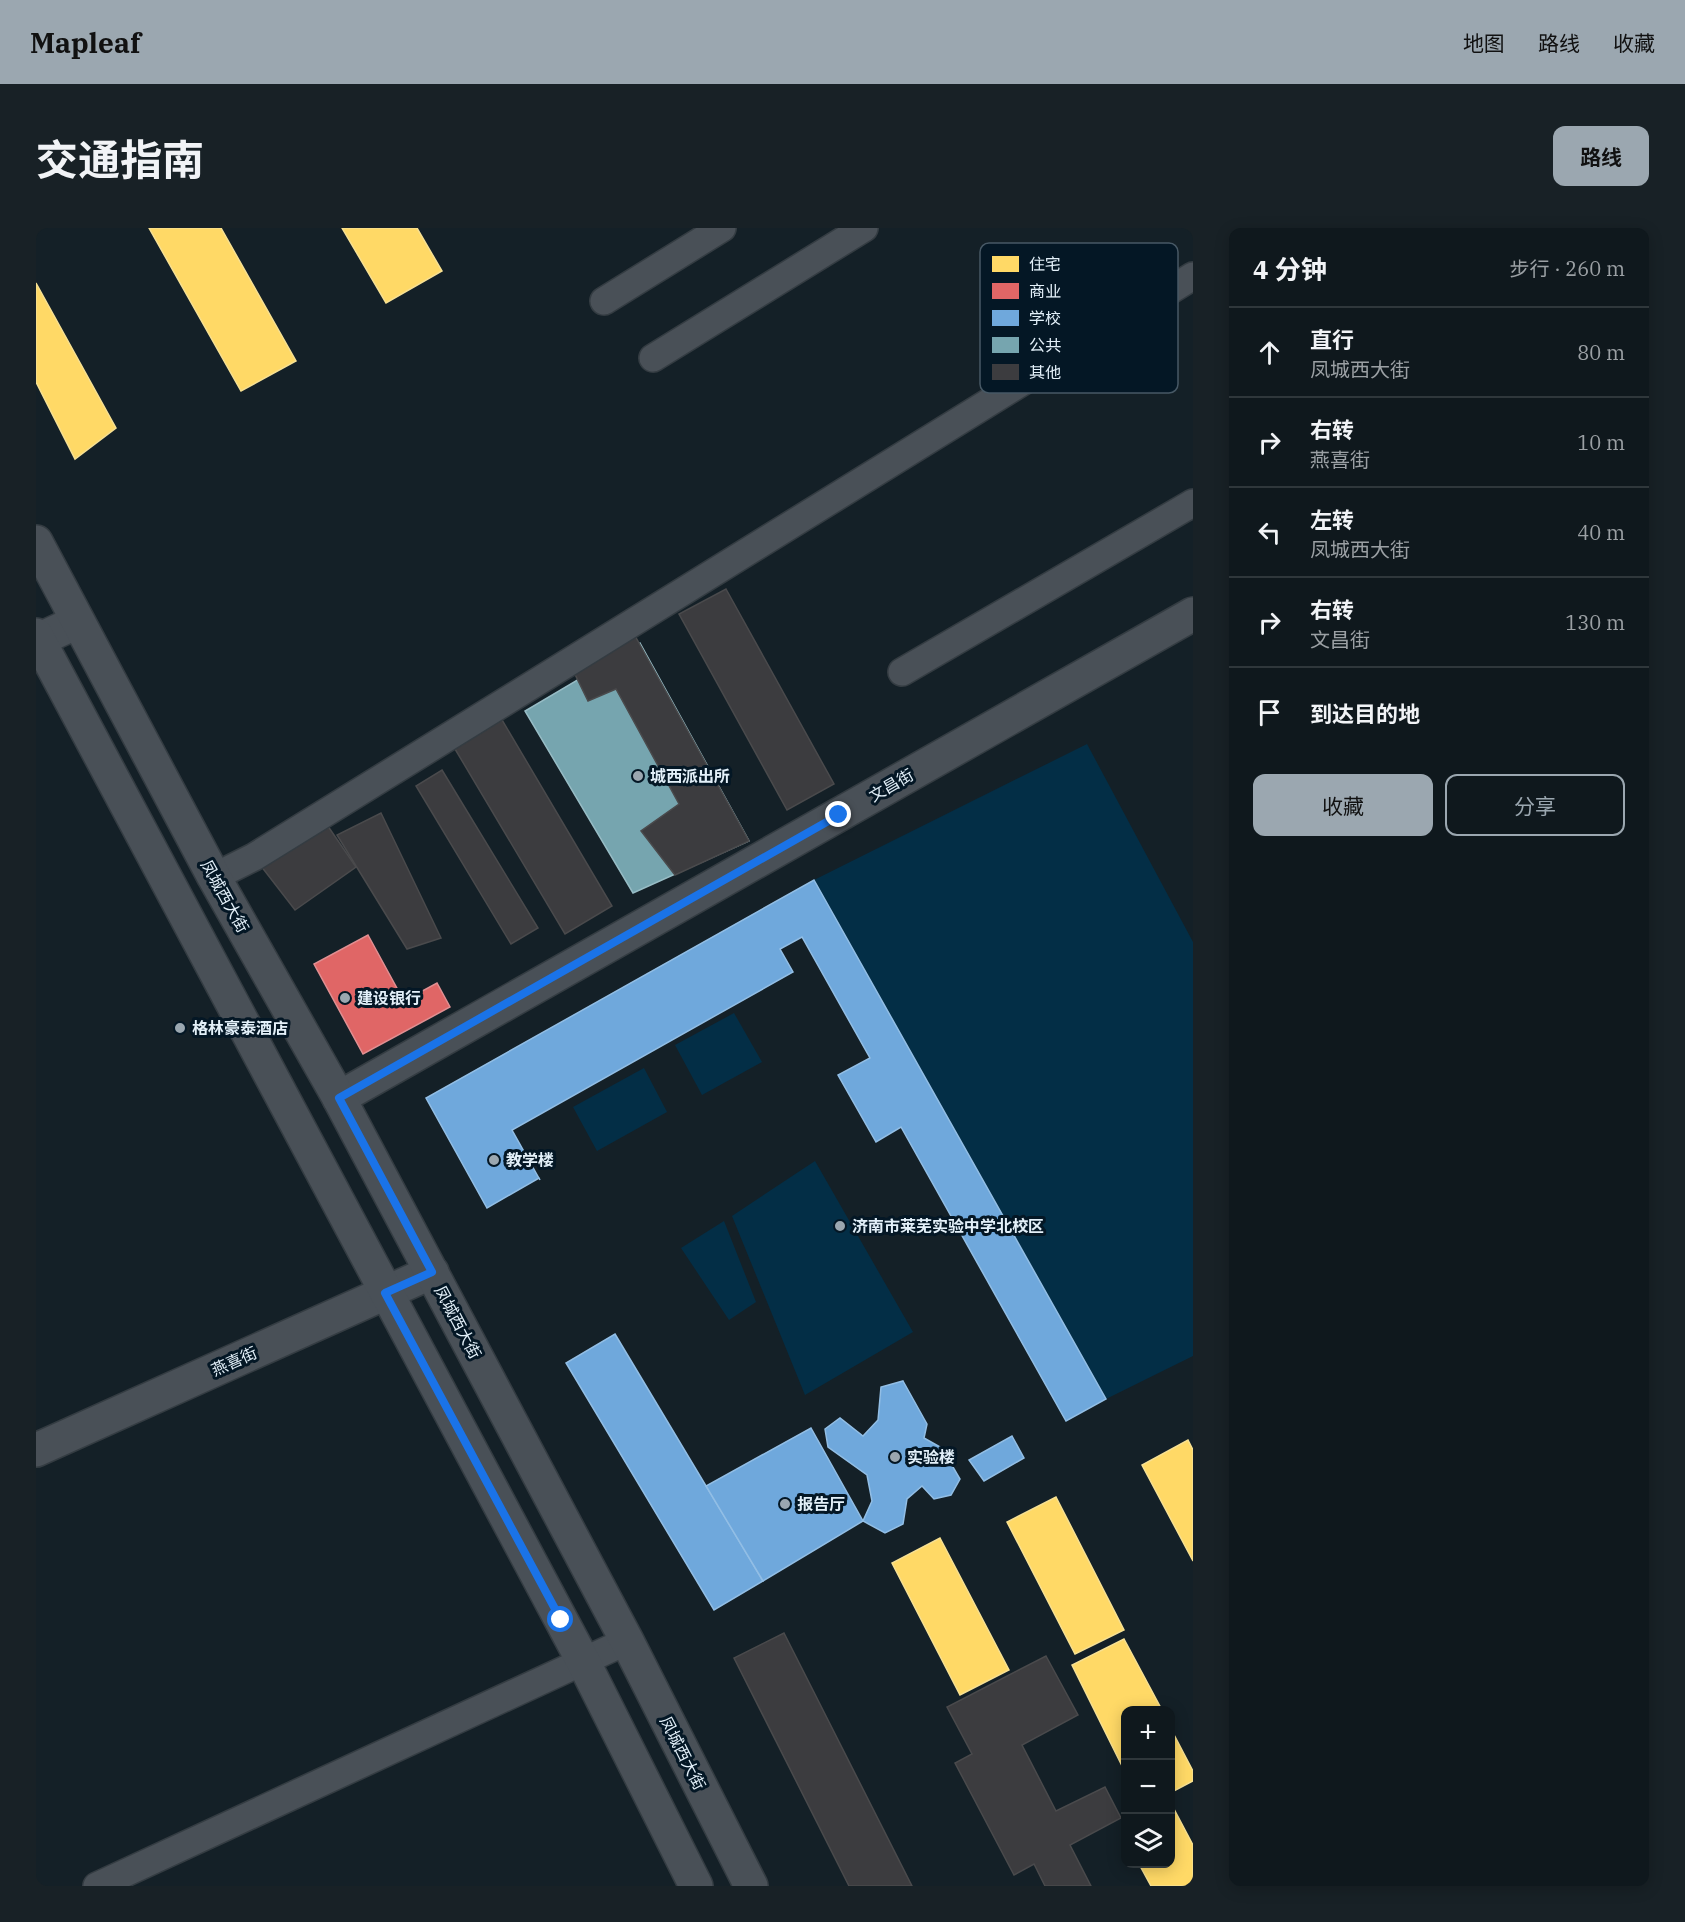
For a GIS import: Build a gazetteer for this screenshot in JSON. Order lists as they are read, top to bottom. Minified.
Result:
{"streets":{"main road":["文昌街","凤城西大街","燕喜街"]},"crossings":[["文昌街","凤城西大街"],["凤城西大街","燕喜街"]],"places":["城西派出所","建设银行","格林豪泰酒店","教学楼","济南市莱芜实验中学北校区","实验楼","报告厅"],"legend":["住宅","商业","学校","公共","其他"],"page":{"header":"Mapleaf","nav":["地图","路线","收藏"],"title":"交通指南","buttons":["路线",["收藏","分享"]],"heading":["4 分钟","步行 · 260 m"],"list":[["直行","凤城西大街","80 m"],["右转","燕喜街","10 m"],["左转","凤城西大街","40 m"],["右转","文昌街","130 m"],"到达目的地"],"map_buttons":["+","−"]}}
